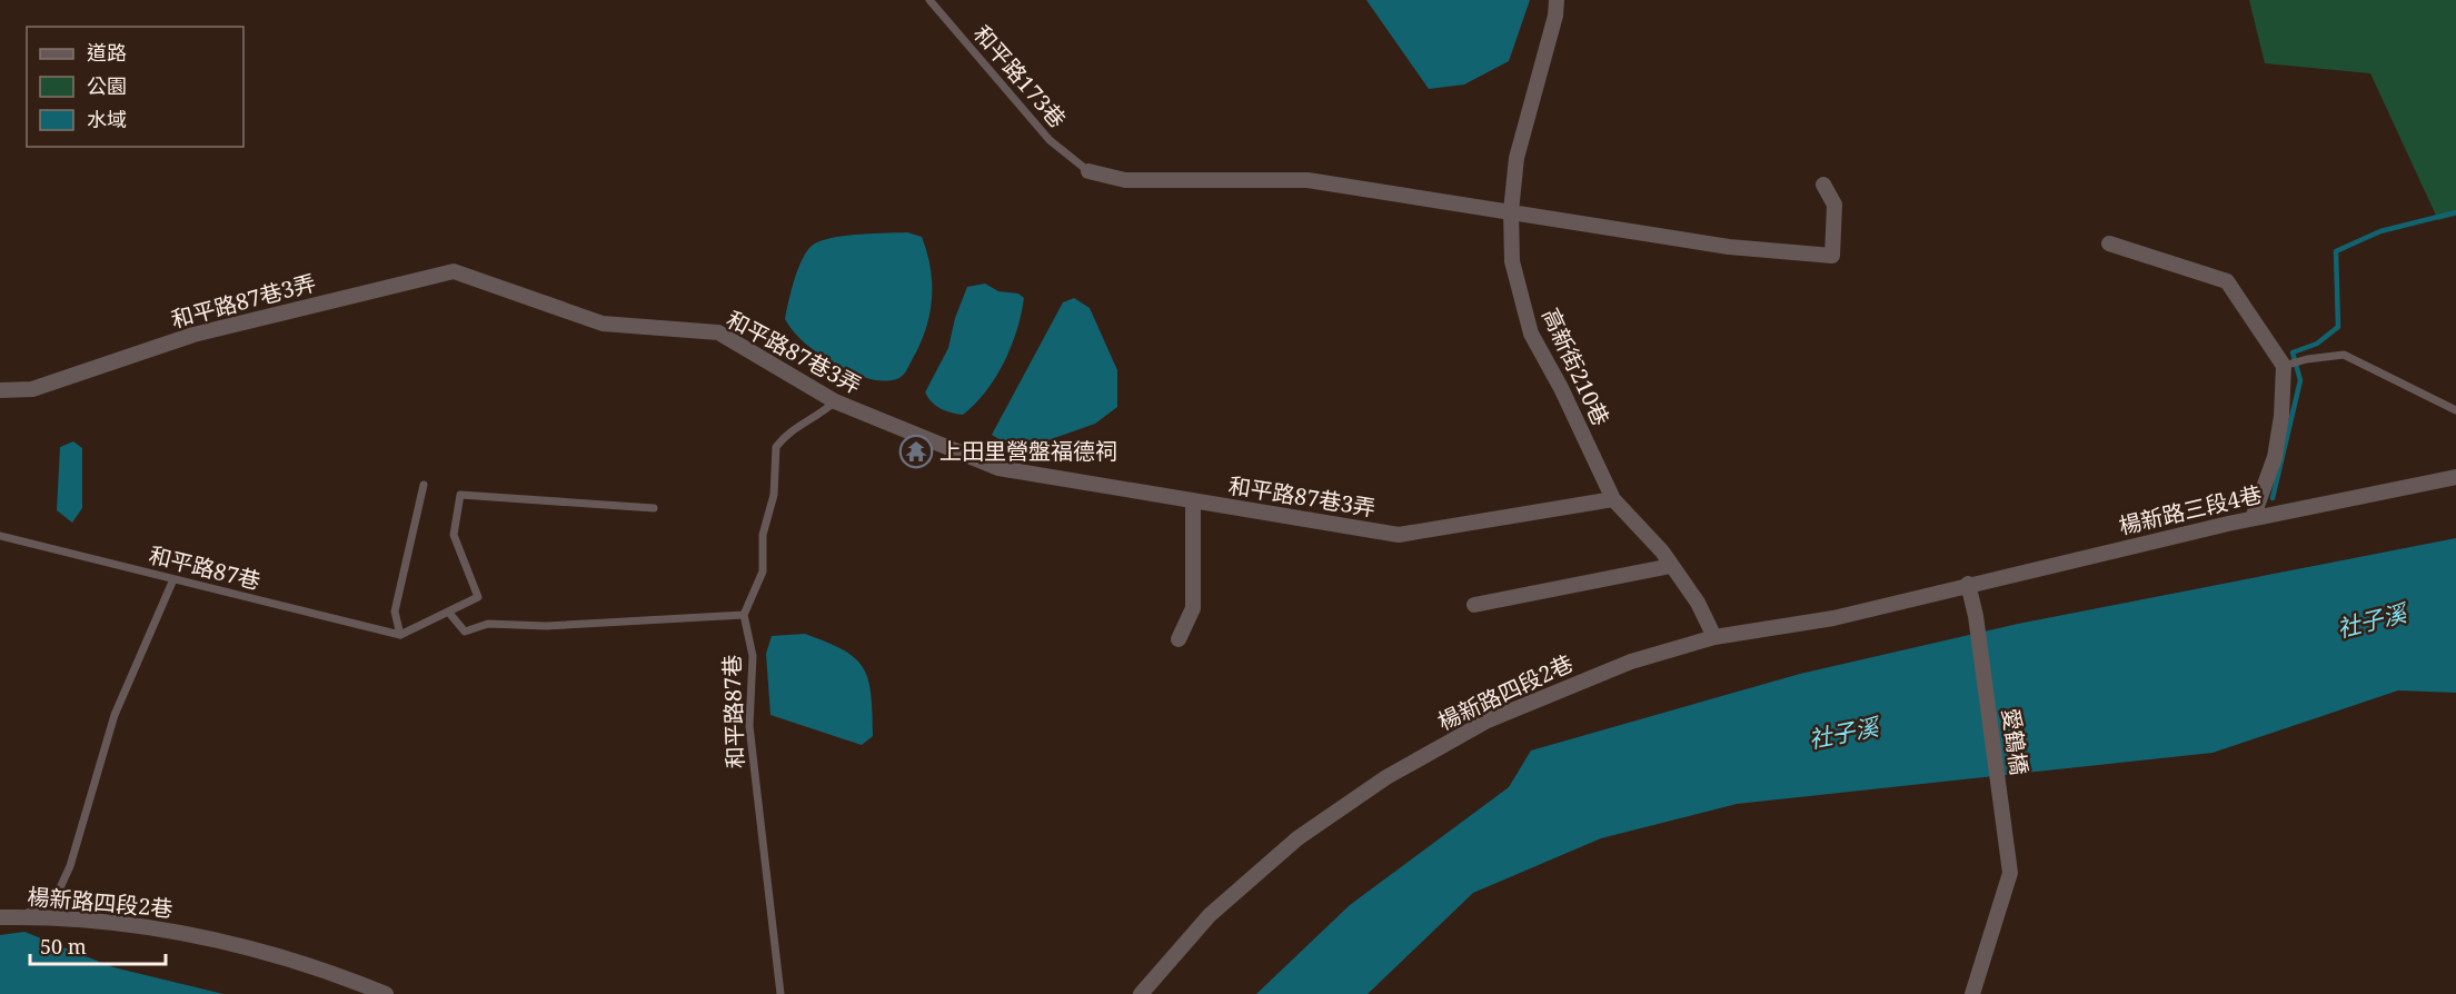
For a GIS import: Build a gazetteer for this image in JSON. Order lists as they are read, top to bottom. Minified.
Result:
{"streets":{"street":["和平路87巷3弄","高新街210巷","楊新路三段4巷","楊新路四段2巷","愛鶴橋"],"lane":["和平路173巷","和平路87巷"]},"crossings":[["和平路87巷3弄","高新街210巷"],["高新街210巷","楊新路四段2巷"],["楊新路三段4巷","楊新路四段2巷"],["楊新路三段4巷","愛鶴橋"],["楊新路四段2巷","愛鶴橋"]],"water":["社子溪"],"places":{"temple":["上田里營盤福德祠"]},"legend":["道路","公園","水域"],"scale_bar":"50 m"}
